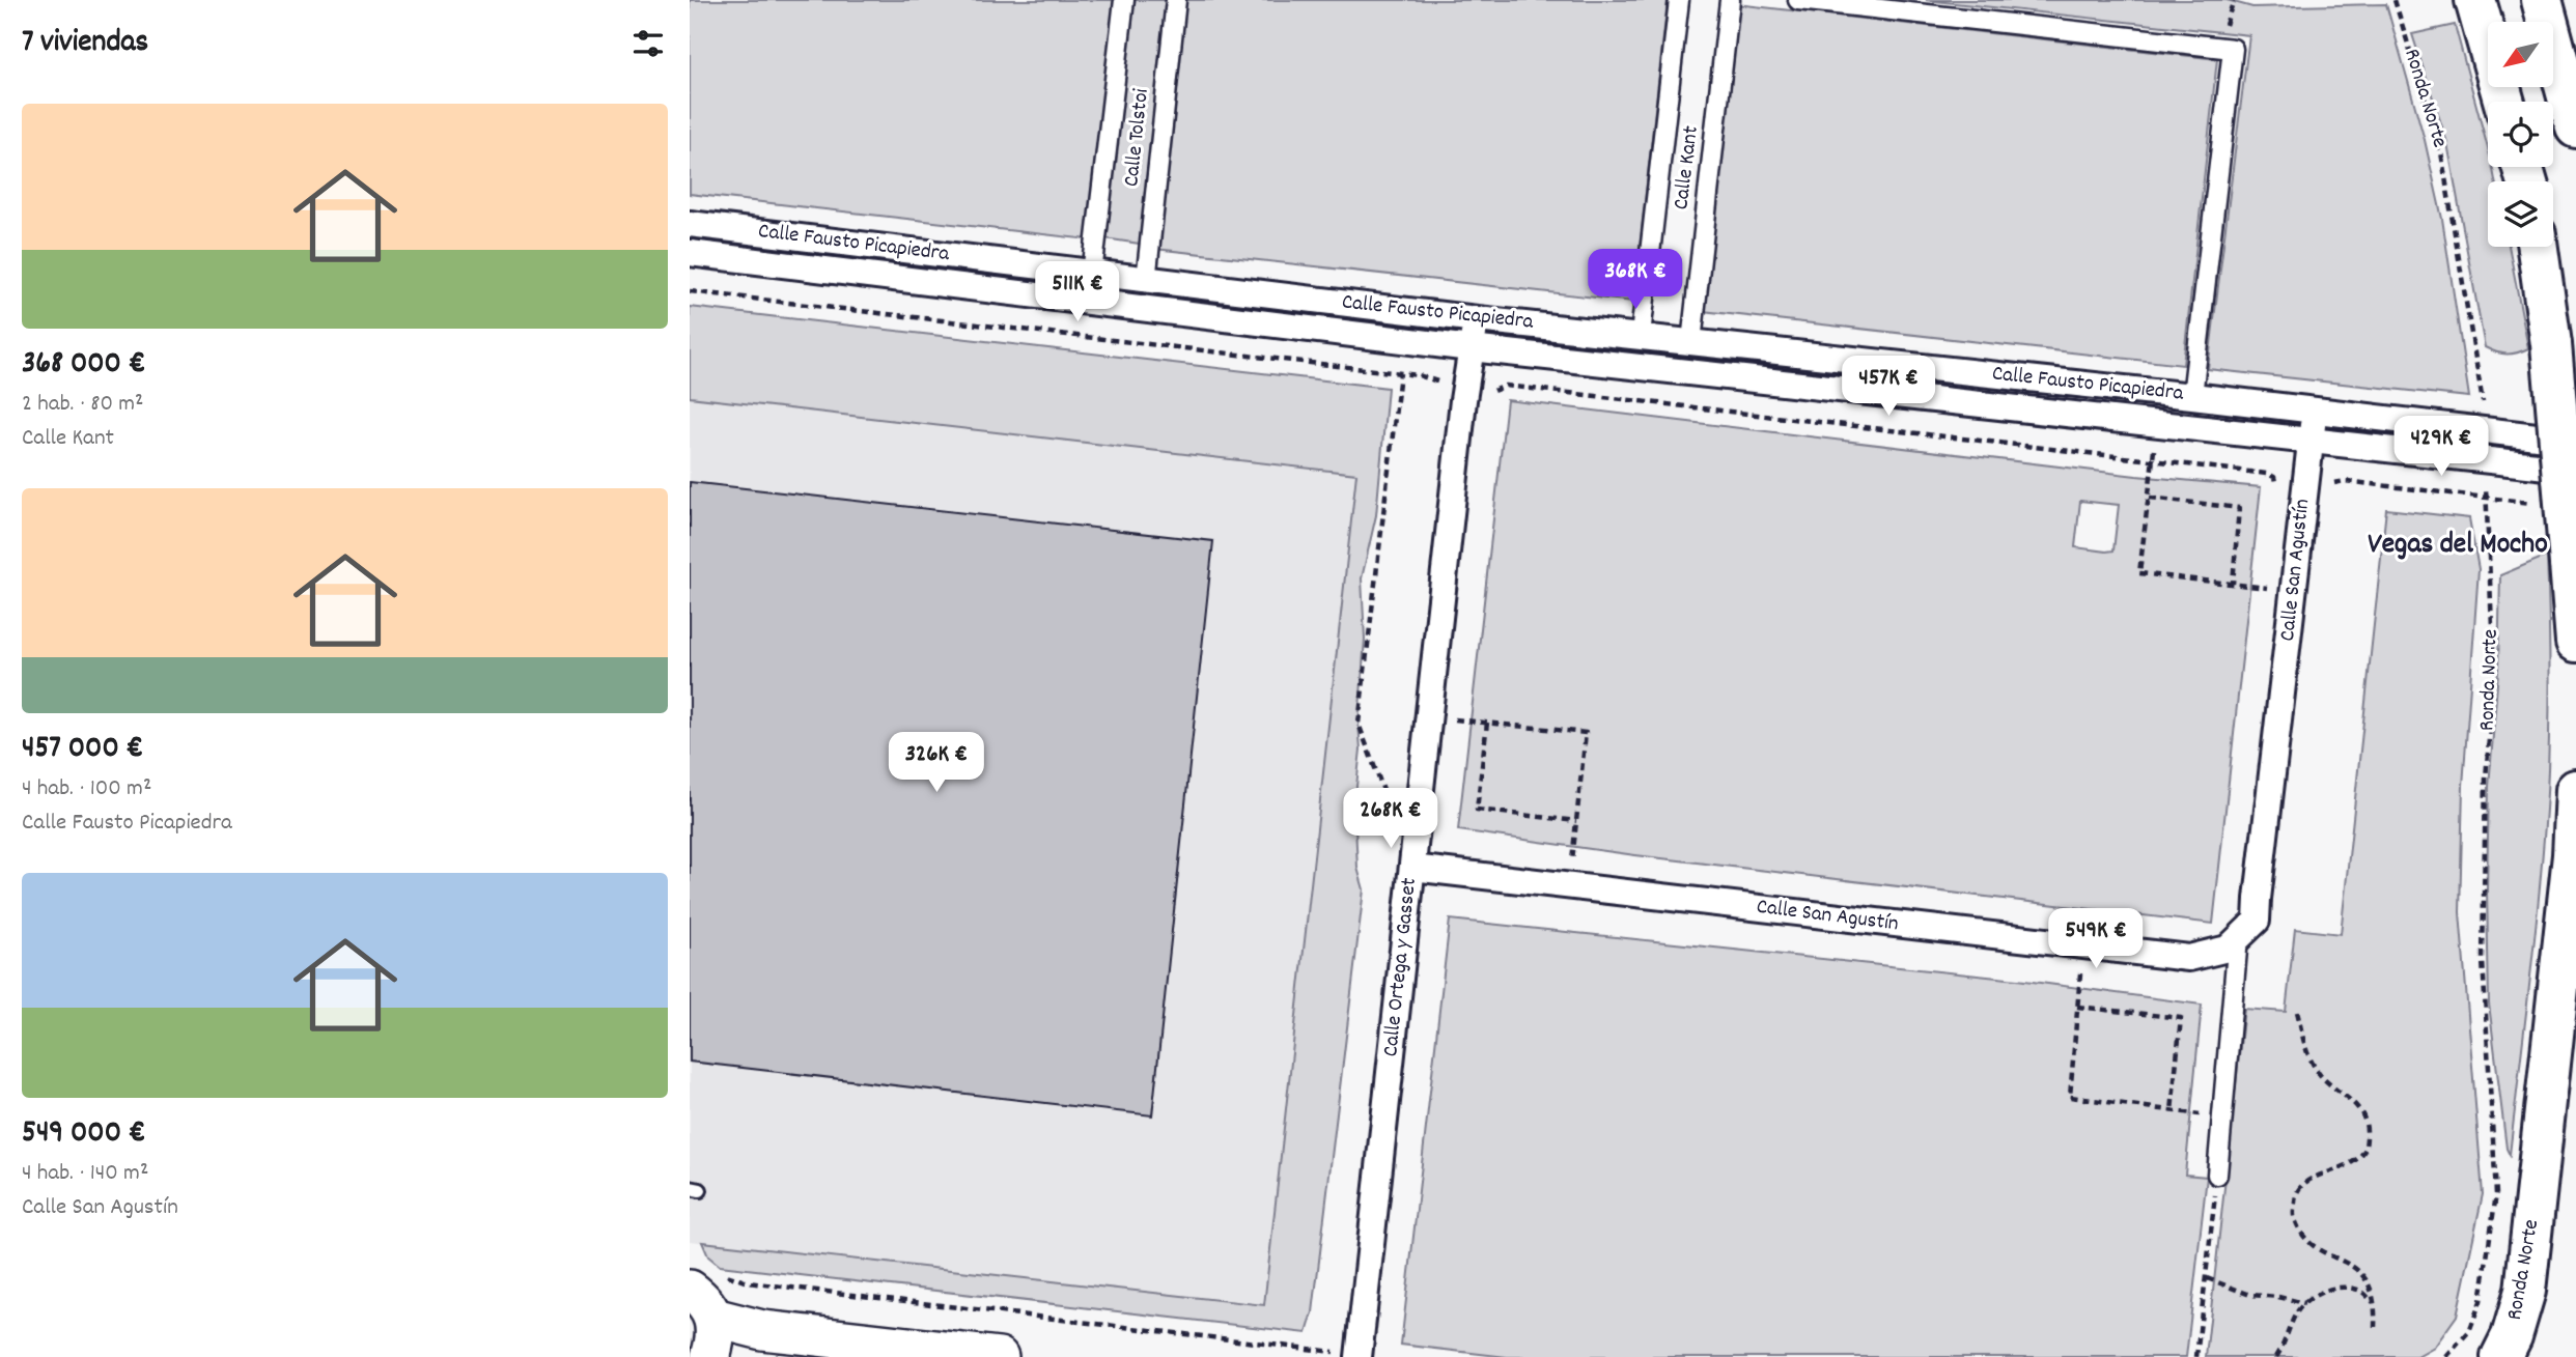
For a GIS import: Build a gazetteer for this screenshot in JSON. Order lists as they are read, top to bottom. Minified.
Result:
{"streets":{"highway":["Ronda Norte"],"street":["Calle Tolstoi","Calle Kant","Calle Fausto Picapiedra","Calle San Agustín","Calle Ortega y Gasset"]},"crossings":[["Ronda Norte","Calle Fausto Picapiedra"],["Calle Tolstoi","Calle Fausto Picapiedra"],["Calle Kant","Calle Fausto Picapiedra"],["Calle Fausto Picapiedra","Calle San Agustín"],["Calle Fausto Picapiedra","Calle Ortega y Gasset"],["Calle San Agustín","Calle Ortega y Gasset"]],"districts":["Vegas del Mocho"],"north":"bottom left","page":{"heading":"7 viviendas","list":[{"name":"368 000 €","note":"2 hab. · 80 m² · Calle Kant"},{"name":"457 000 €","note":"4 hab. · 100 m² · Calle Fausto Picapiedra"},{"name":"549 000 €","note":"4 hab. · 140 m² · Calle San Agustín"}],"price":["368K €","511K €","457K €","429K €","326K €","268K €","549K €"]}}
